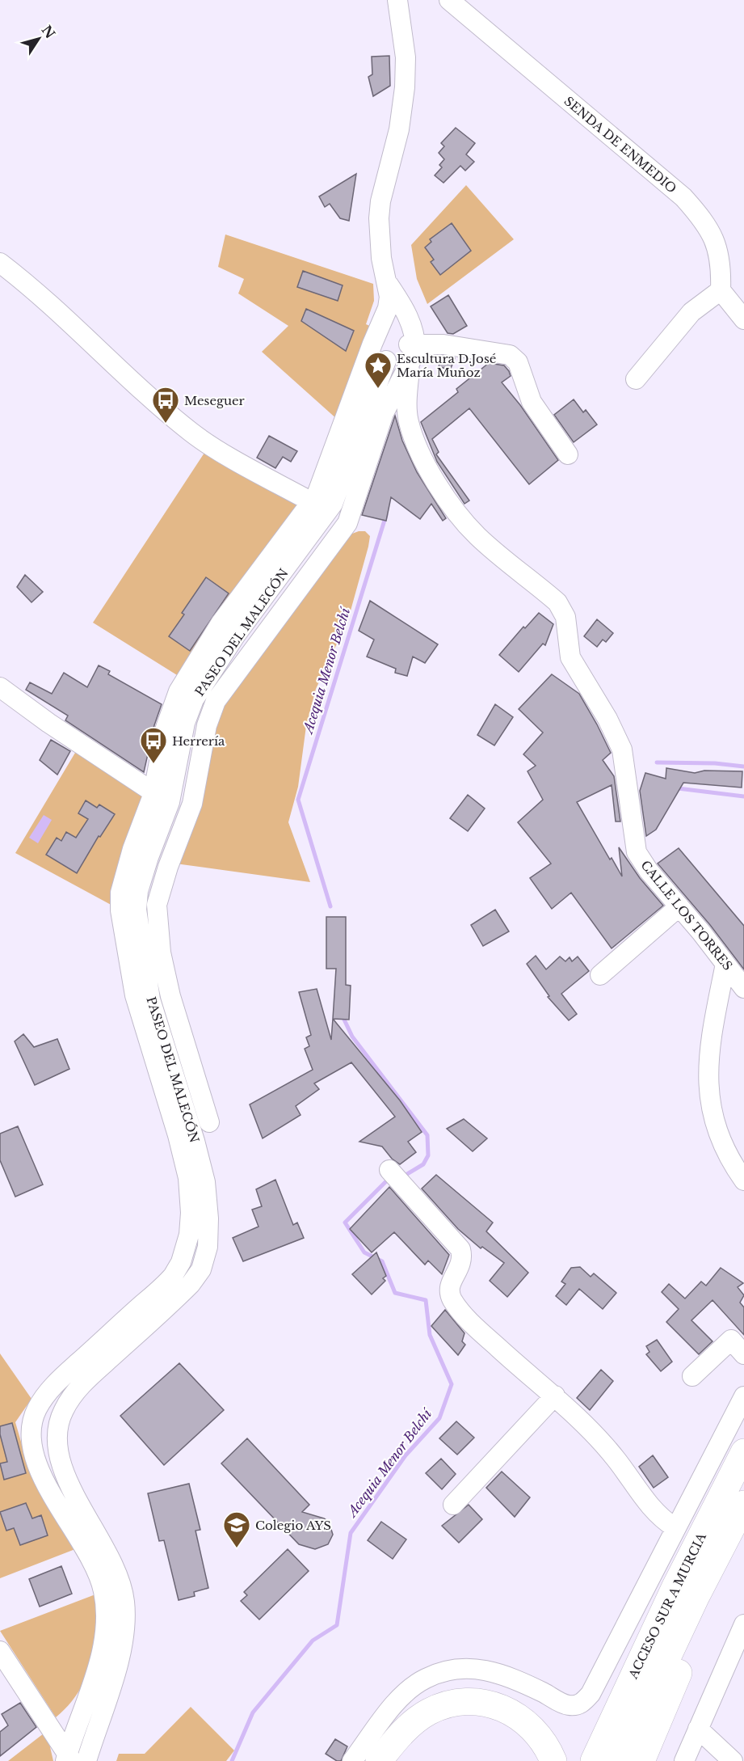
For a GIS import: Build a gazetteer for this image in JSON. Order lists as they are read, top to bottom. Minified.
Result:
{"streets":{"highway":["ACCESO SUR A MURCIA"],"street":["SENDA DE ENMEDIO","PASEO DEL MALECÓN","CALLE LOS TORRES"]},"water":["Acequia Menor Belchí"],"places":{"place":["Escultura D.José María Muñoz"],"bus stop":["Meseguer","Herrería"],"school or university":["Colegio AYS"]},"north":"top right"}
